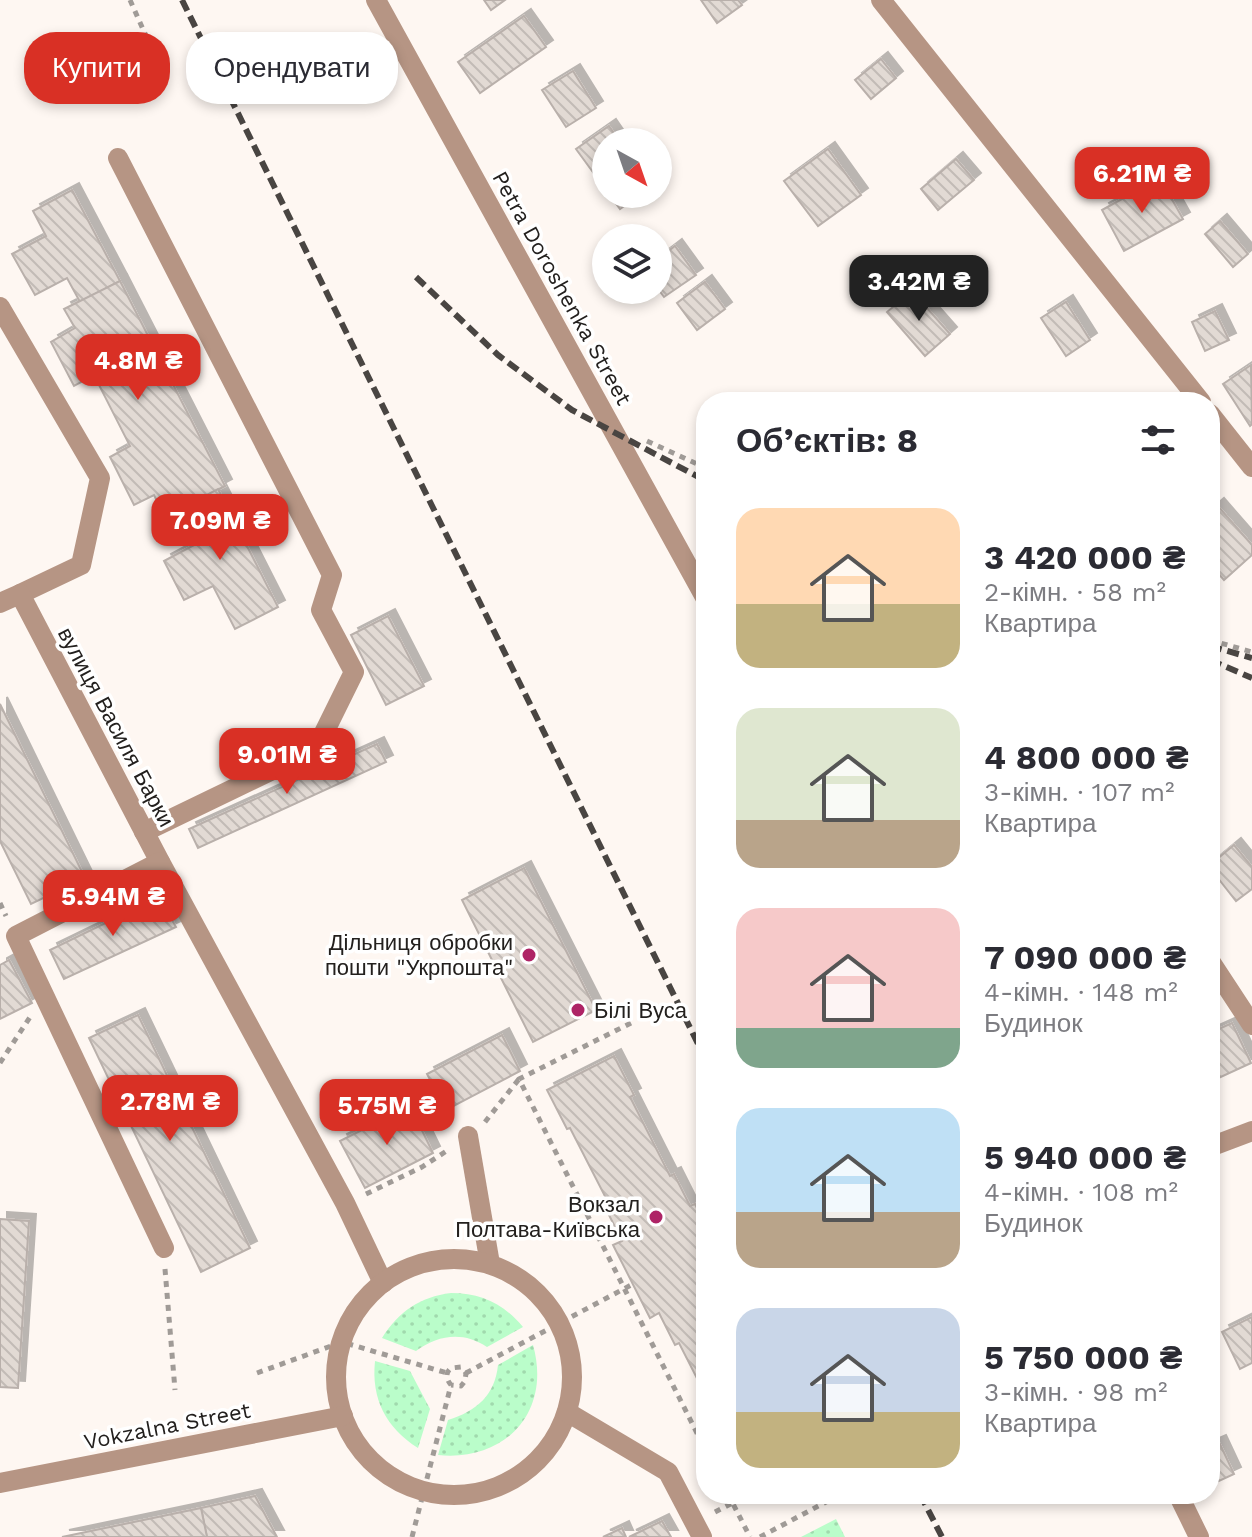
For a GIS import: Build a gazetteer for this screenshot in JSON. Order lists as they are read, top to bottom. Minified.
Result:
{"streets":{"street":["Petra Doroshenka Street","вулиця Василя Барки","Vokzalna Street"]},"places":["Дільниця обробки пошти \"Укрпошта\"","Білі Вуса","Вокзал Полтава-Київська"],"north":"bottom right","page":{"chip":["Купити","Орендувати"],"price":["6.21M ₴","3.42M ₴","4.8M ₴","7.09M ₴","9.01M ₴","5.94M ₴","2.78M ₴","5.75M ₴"],"heading":"Об’єктів: 8","list":[{"name":"3 420 000 ₴","note":"2-кімн. · 58 m² · Квартира"},{"name":"4 800 000 ₴","note":"3-кімн. · 107 m² · Квартира"},{"name":"7 090 000 ₴","note":"4-кімн. · 148 m² · Будинок"},{"name":"5 940 000 ₴","note":"4-кімн. · 108 m² · Будинок"},{"name":"5 750 000 ₴","note":"3-кімн. · 98 m² · Квартира"}]}}
